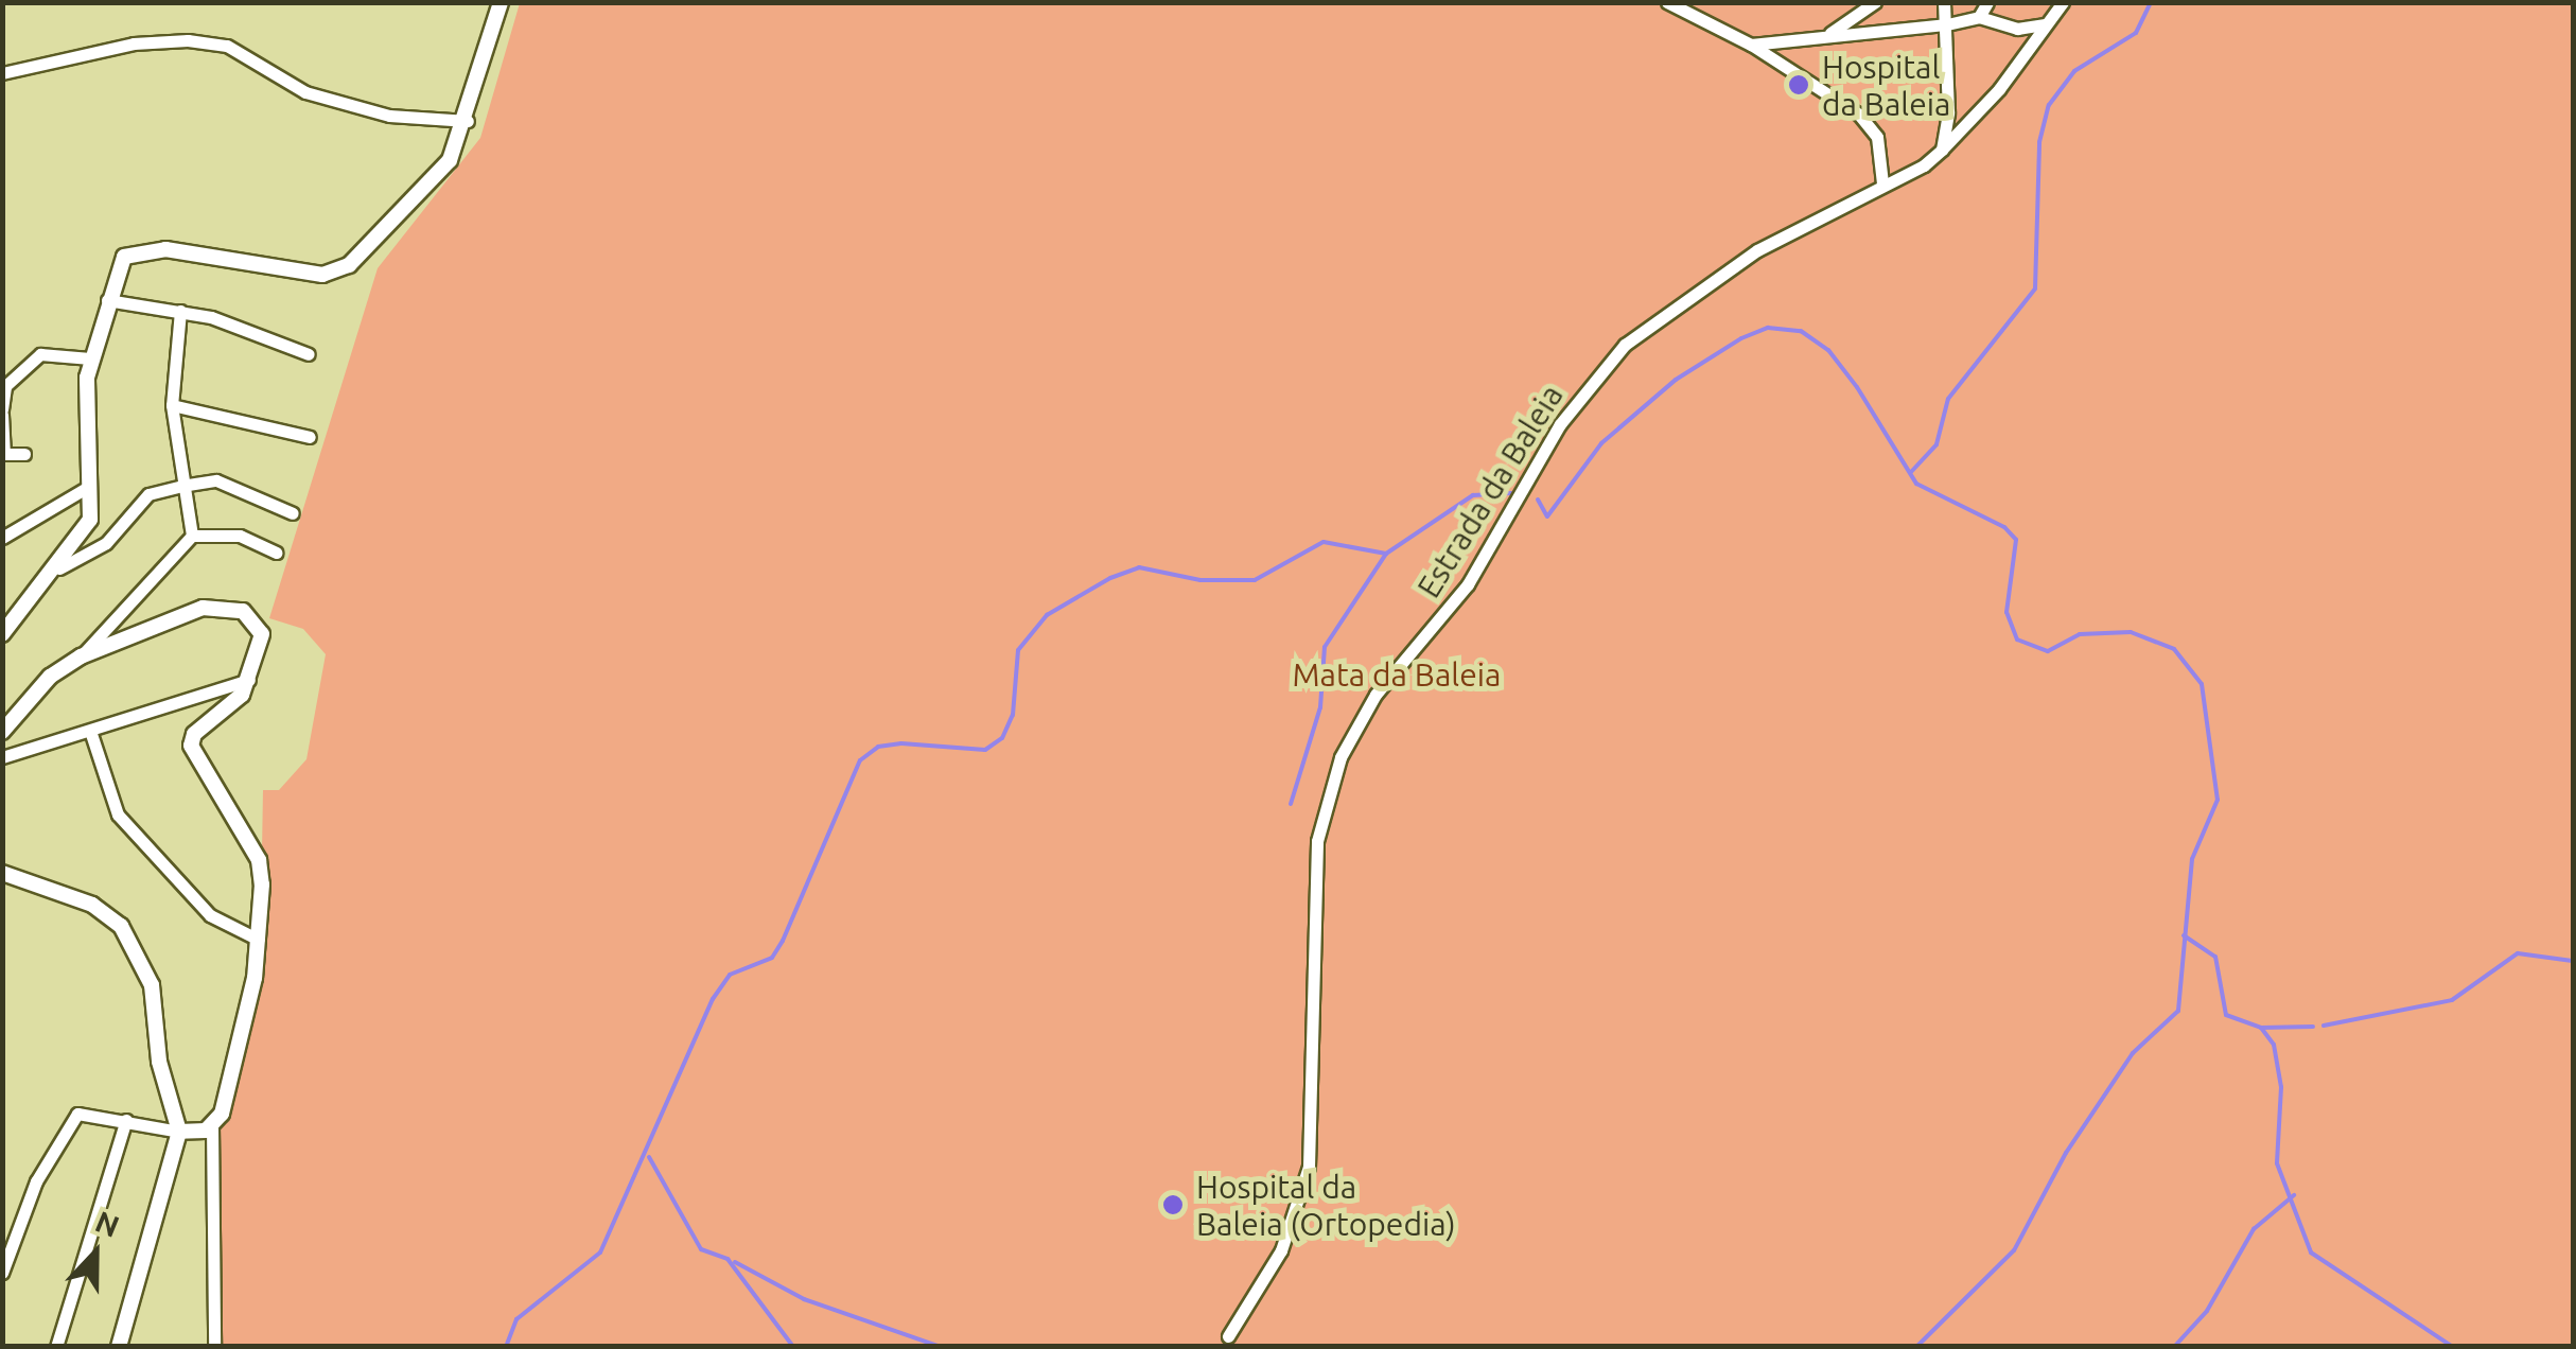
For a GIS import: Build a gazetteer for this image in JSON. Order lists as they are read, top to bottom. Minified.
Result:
{"streets":{"street":["Estrada da Baleia"]},"parks":["Mata da Baleia"],"places":["Hospital da Baleia","Hospital da Baleia (Ortopedia)"],"north":"top"}
